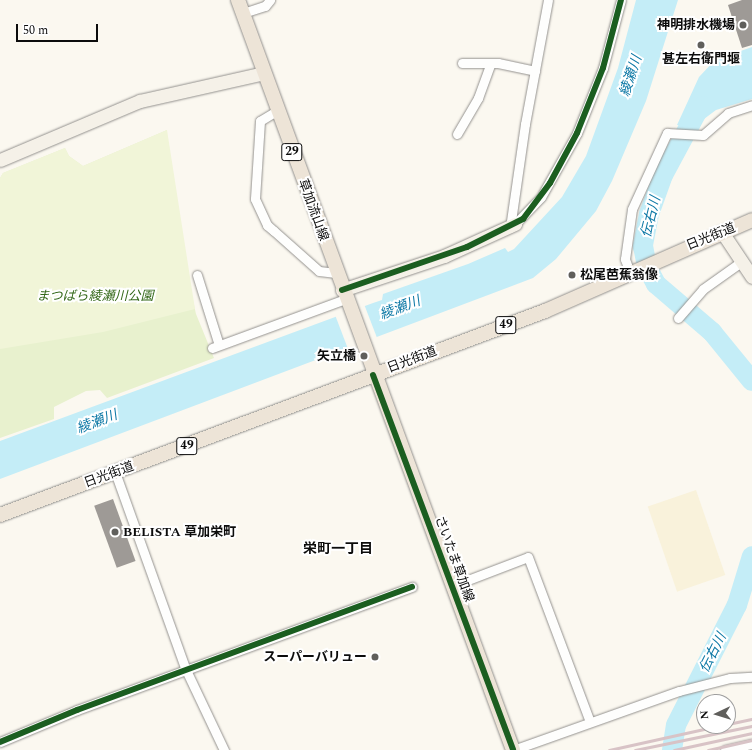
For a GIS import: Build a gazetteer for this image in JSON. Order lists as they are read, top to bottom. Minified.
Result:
{"streets":{"main road":["29","草加流山線","日光街道","49","さいたま草加線"]},"crossings":[["草加流山線","日光街道"],["草加流山線","さいたま草加線"],["日光街道","さいたま草加線"]],"districts":["栄町一丁目"],"water":["綾瀬川","伝右川"],"parks":["まつばら綾瀬川公園"],"places":["神明排水機場","甚左右衛門堰","松尾芭蕉翁像","矢立橋","BELISTA 草加栄町","スーパーバリュー"],"scale_bar":"50 m","north":"left"}
